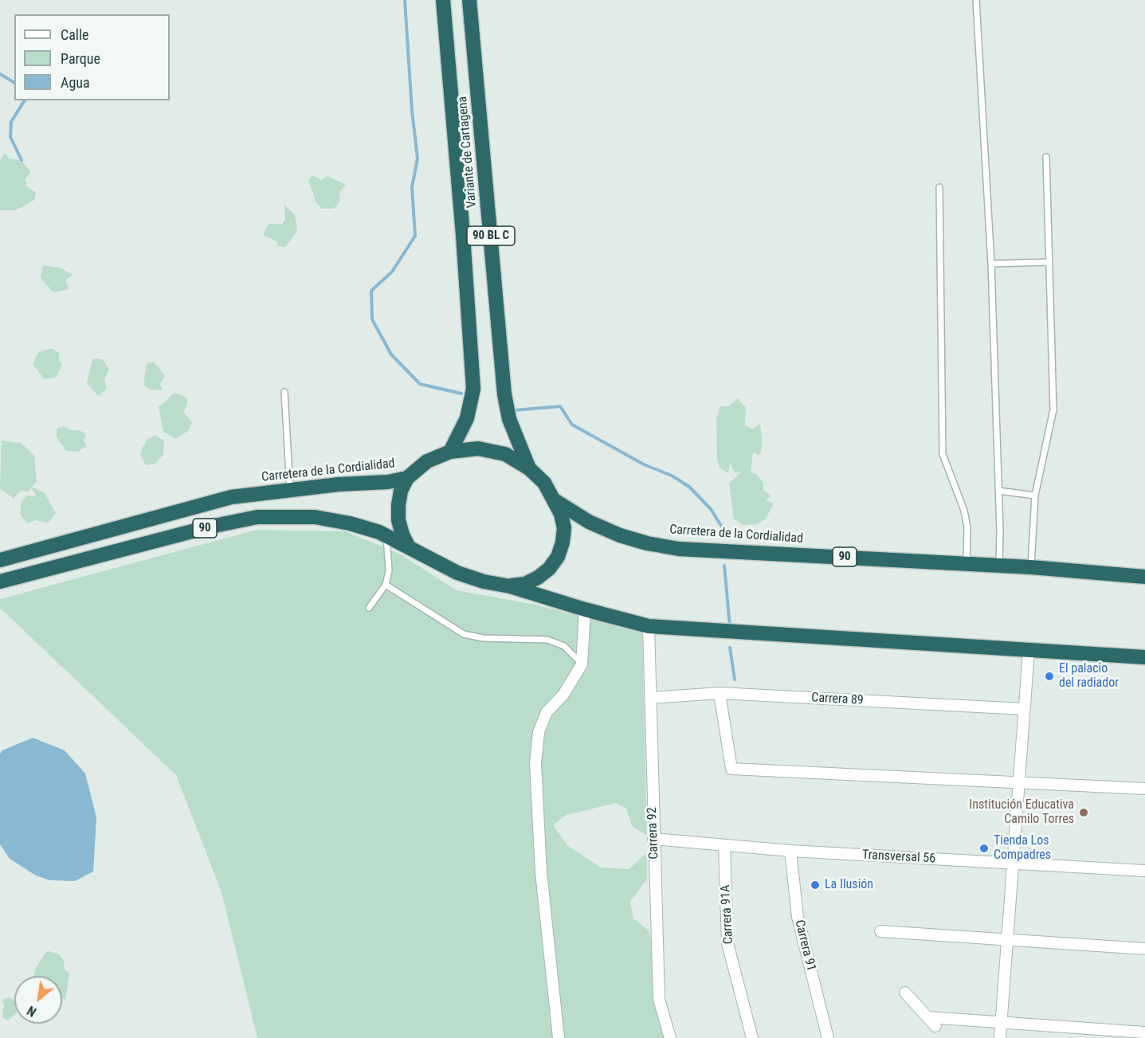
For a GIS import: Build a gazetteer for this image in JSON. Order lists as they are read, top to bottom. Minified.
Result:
{"streets":{"highway":["Variante de Cartagena","90 BL C","Carretera de la Cordialidad","90"],"street":["Carrera 89","Carrera 92","Transversal 56","Carrera 91A","Carrera 91"]},"crossings":[["Variante de Cartagena","Carretera de la Cordialidad"],["Variante de Cartagena","90"],["Carretera de la Cordialidad","90"],["Carrera 89","Carrera 92"],["Carrera 92","Transversal 56"],["Transversal 56","Carrera 91A"],["Transversal 56","Carrera 91"]],"places":["El palacio del radiador","Institución Educativa Camilo Torres","Tienda Los Compadres","La Ilusión"],"legend":["Calle","Parque","Agua"],"north":"bottom left"}
